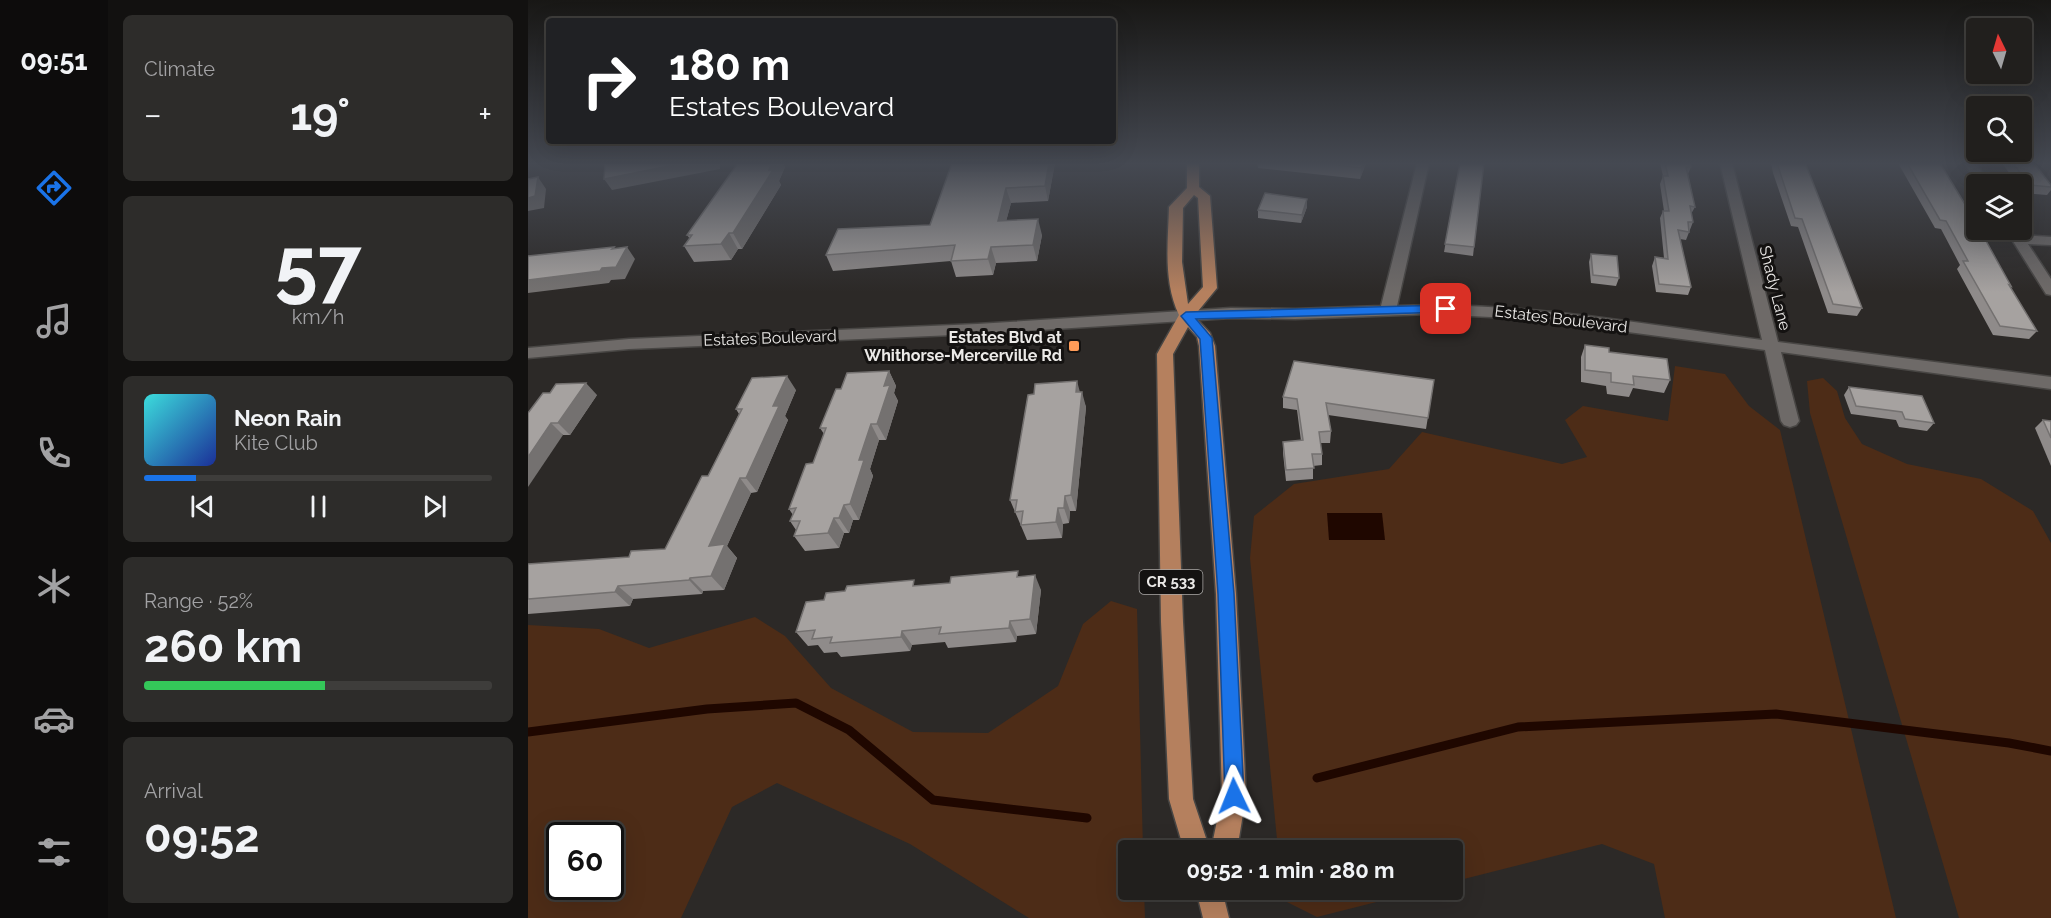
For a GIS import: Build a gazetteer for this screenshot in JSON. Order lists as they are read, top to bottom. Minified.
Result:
{"streets":{"main road":["CR 533"],"street":["Shady Lane","Estates Boulevard"]},"crossings":[["Shady Lane","Estates Boulevard"],["Estates Boulevard","CR 533"]],"places":{"transit":["Estates Blvd at Whithorse-Mercerville Rd"]},"north":"top","page":{"tabs":"09:51","tile":["Climate",["57","km/h"],["Range · 52%","260 km"],["Arrival","09:52"]],"turn":["180 m","Estates Boulevard"],"heat":["−","19°","+"],"song":["Neon Rain","Kite Club"],"limit":"60","trip":"09:52 · 1 min · 280 m"}}
